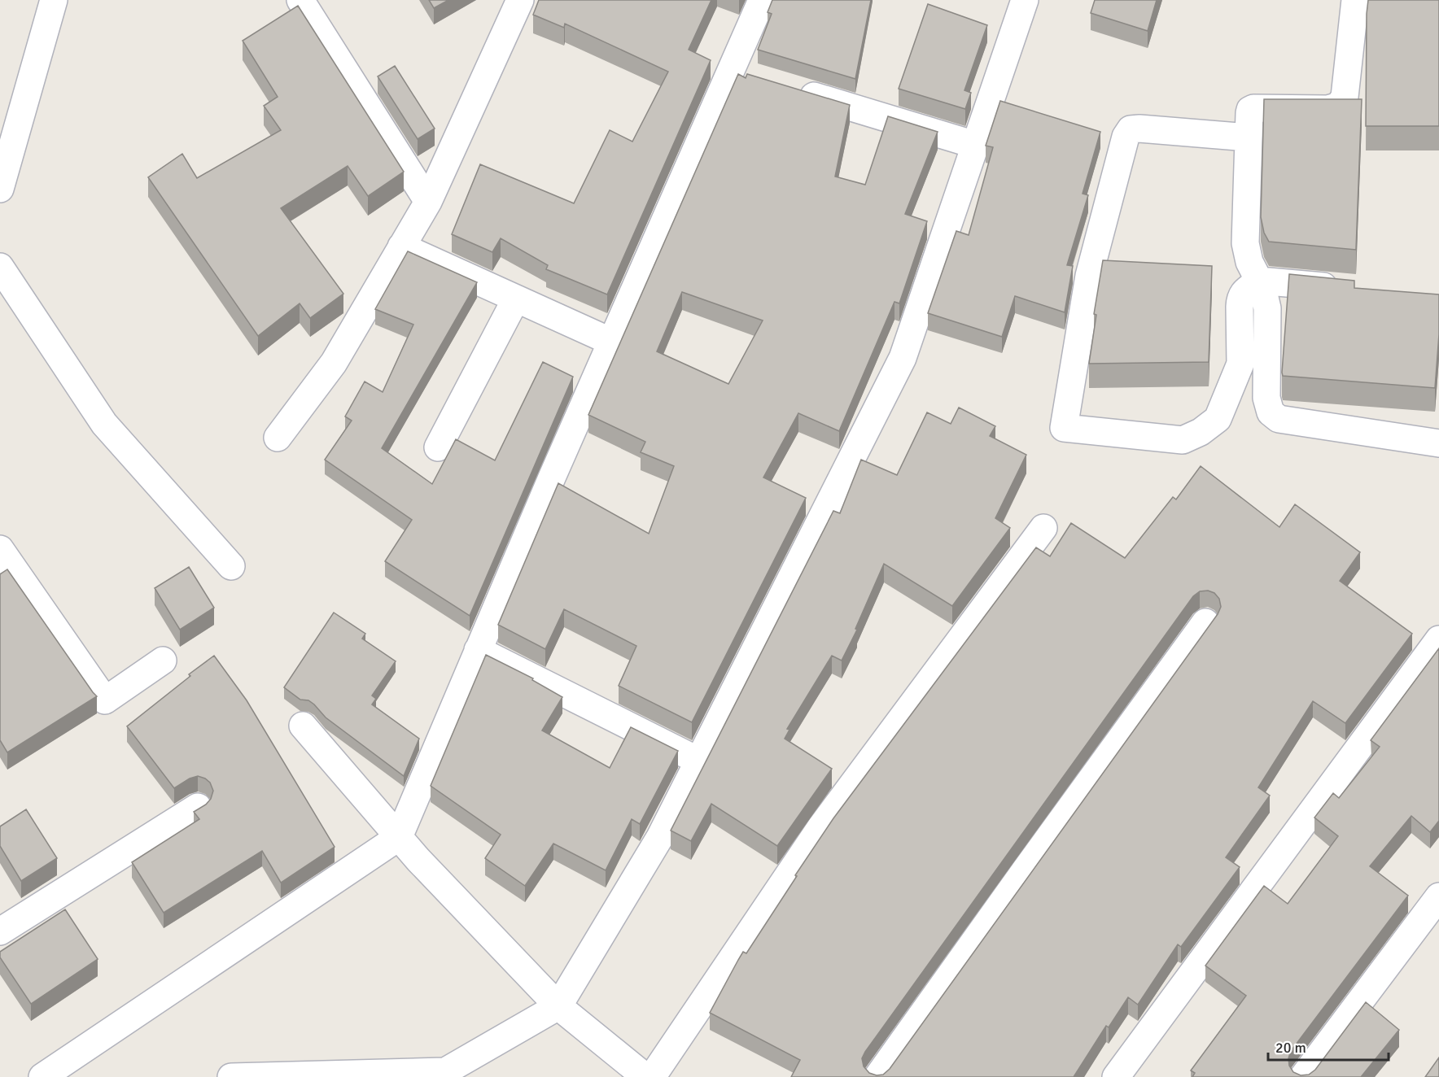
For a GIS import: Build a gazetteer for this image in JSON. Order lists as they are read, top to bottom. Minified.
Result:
{"scale_bar":"20 m"}
